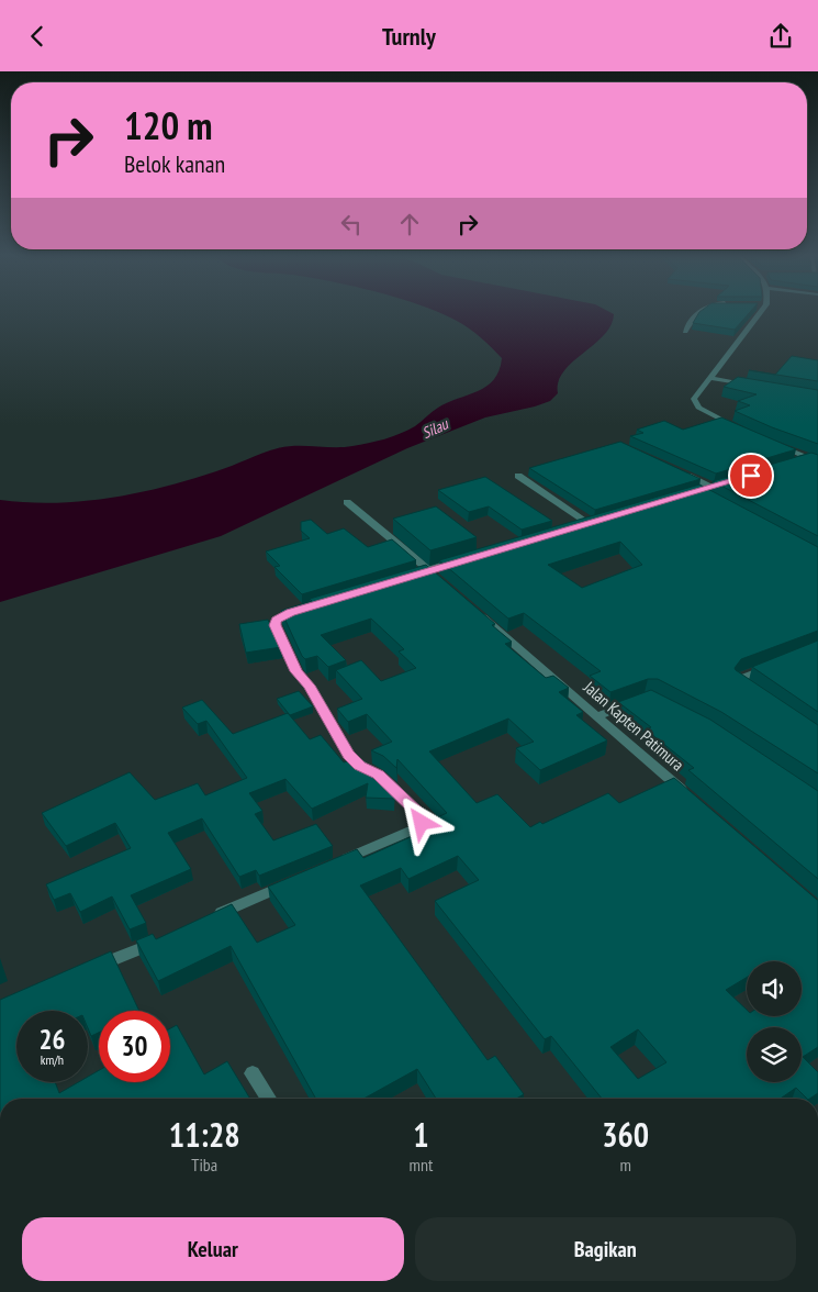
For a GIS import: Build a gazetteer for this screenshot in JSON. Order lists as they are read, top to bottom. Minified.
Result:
{"streets":{"street":["Jalan Kapten Patimura"]},"water":["Silau"],"page":{"header":"Turnly","turn":["120 m","Belok kanan"],"speed":"26 km/h","limit":"30","eta":["11:28","Tiba","1","mnt","360","m"],"buttons":["Keluar","Bagikan"]}}
